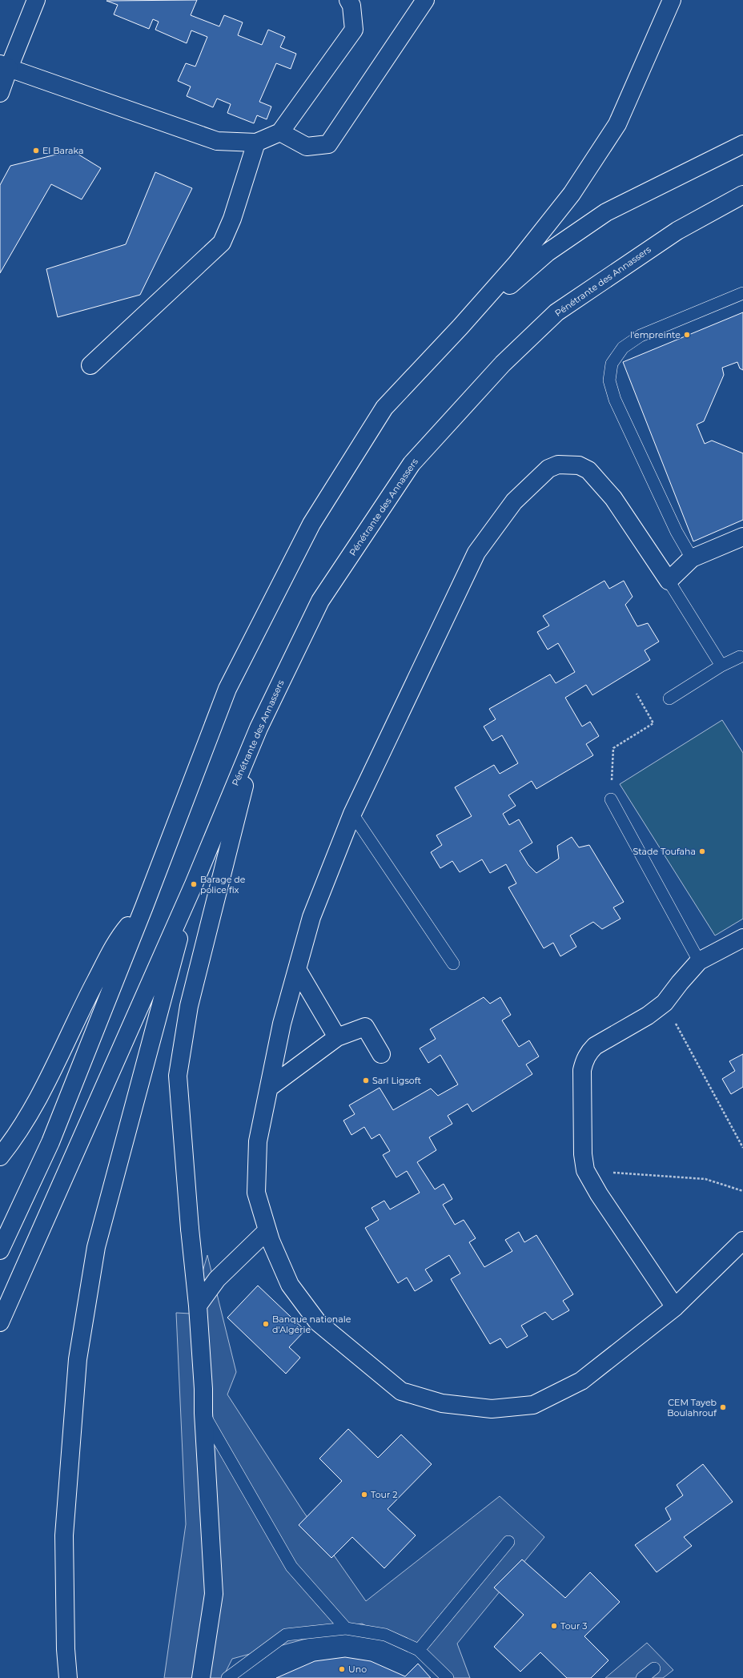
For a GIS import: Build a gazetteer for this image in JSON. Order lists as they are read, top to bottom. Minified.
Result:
{"streets":{"main road":["Pénétrante des Annassers"]},"places":["El Baraka","l'empreinte","Stade Toufaha","Barage de police fix","Sarl Ligsoft","Banque nationale d'Algérie","CEM Tayeb Boulahrouf","Tour 2","Tour 3","Uno"]}
